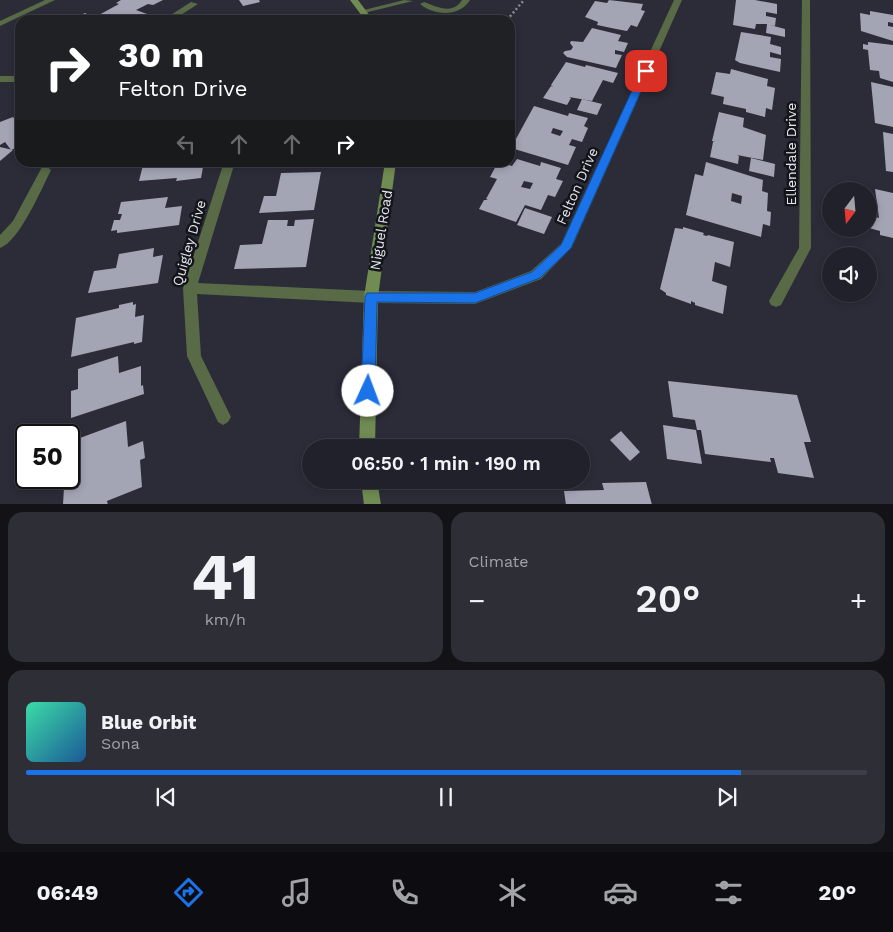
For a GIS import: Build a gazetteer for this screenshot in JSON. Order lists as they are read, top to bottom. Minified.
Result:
{"streets":{"main road":["Niguel Road"],"street":["Ellendale Drive","Felton Drive","Quigley Drive"]},"crossings":[["Felton Drive","Niguel Road"],["Felton Drive","Quigley Drive"]],"north":"bottom","page":{"turn":["30 m","Felton Drive"],"limit":"50","trip":"06:50 · 1 min · 190 m","tile":[["41","km/h"],"Climate"],"heat":["−","20°","+"],"song":["Blue Orbit","Sona"],"tabs":["06:49","20°"]}}
